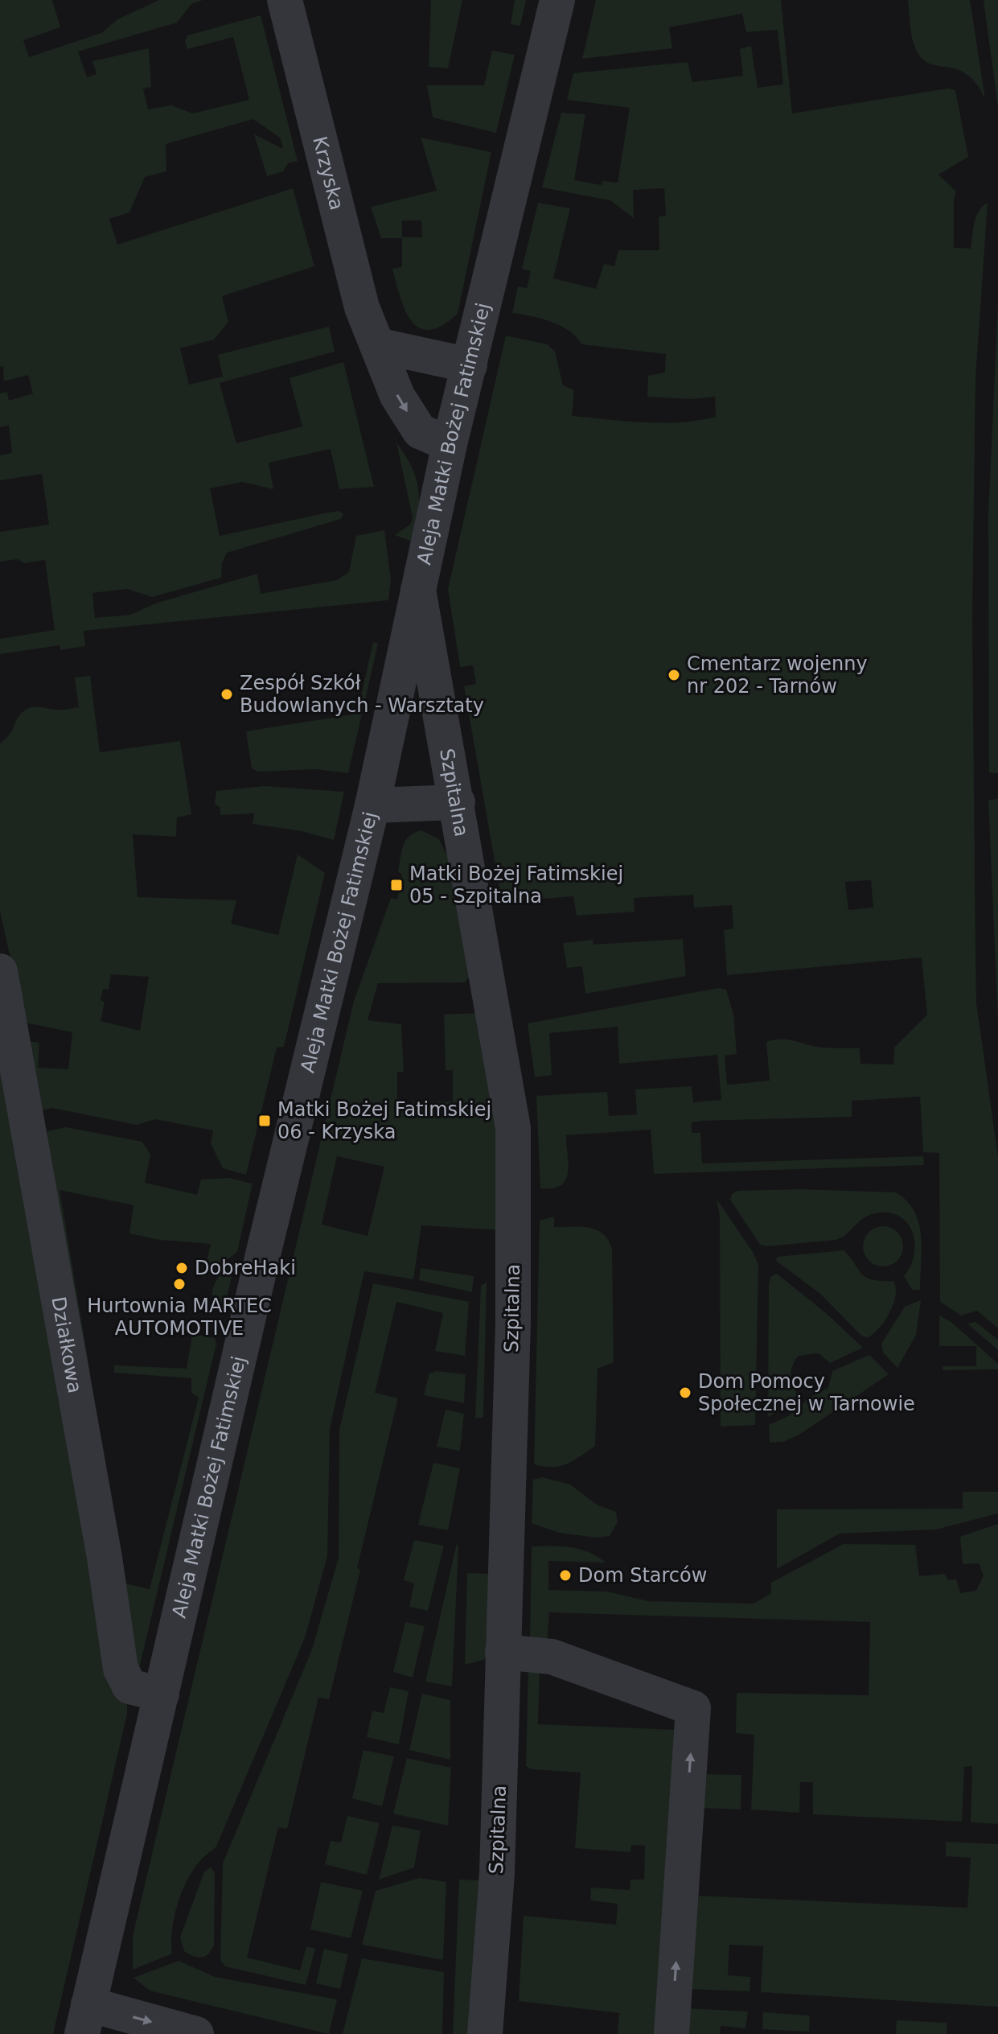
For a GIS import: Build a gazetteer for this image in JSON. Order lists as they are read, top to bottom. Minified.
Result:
{"streets":{"street":["Krzyska","Aleja Matki Bożej Fatimskiej","Szpitalna","Działkowa"]},"crossings":[["Krzyska","Aleja Matki Bożej Fatimskiej"],["Aleja Matki Bożej Fatimskiej","Szpitalna"],["Aleja Matki Bożej Fatimskiej","Działkowa"]],"places":{"other":["Cmentarz wojenny nr 202 - Tarnów","Zespół Szkół Budowlanych - Warsztaty","DobreHaki","Hurtownia MARTEC AUTOMOTIVE","Dom Pomocy Społecznej w Tarnowie","Dom Starców"],"transit":["Matki Bożej Fatimskiej 05 - Szpitalna","Matki Bożej Fatimskiej 06 - Krzyska"]}}
